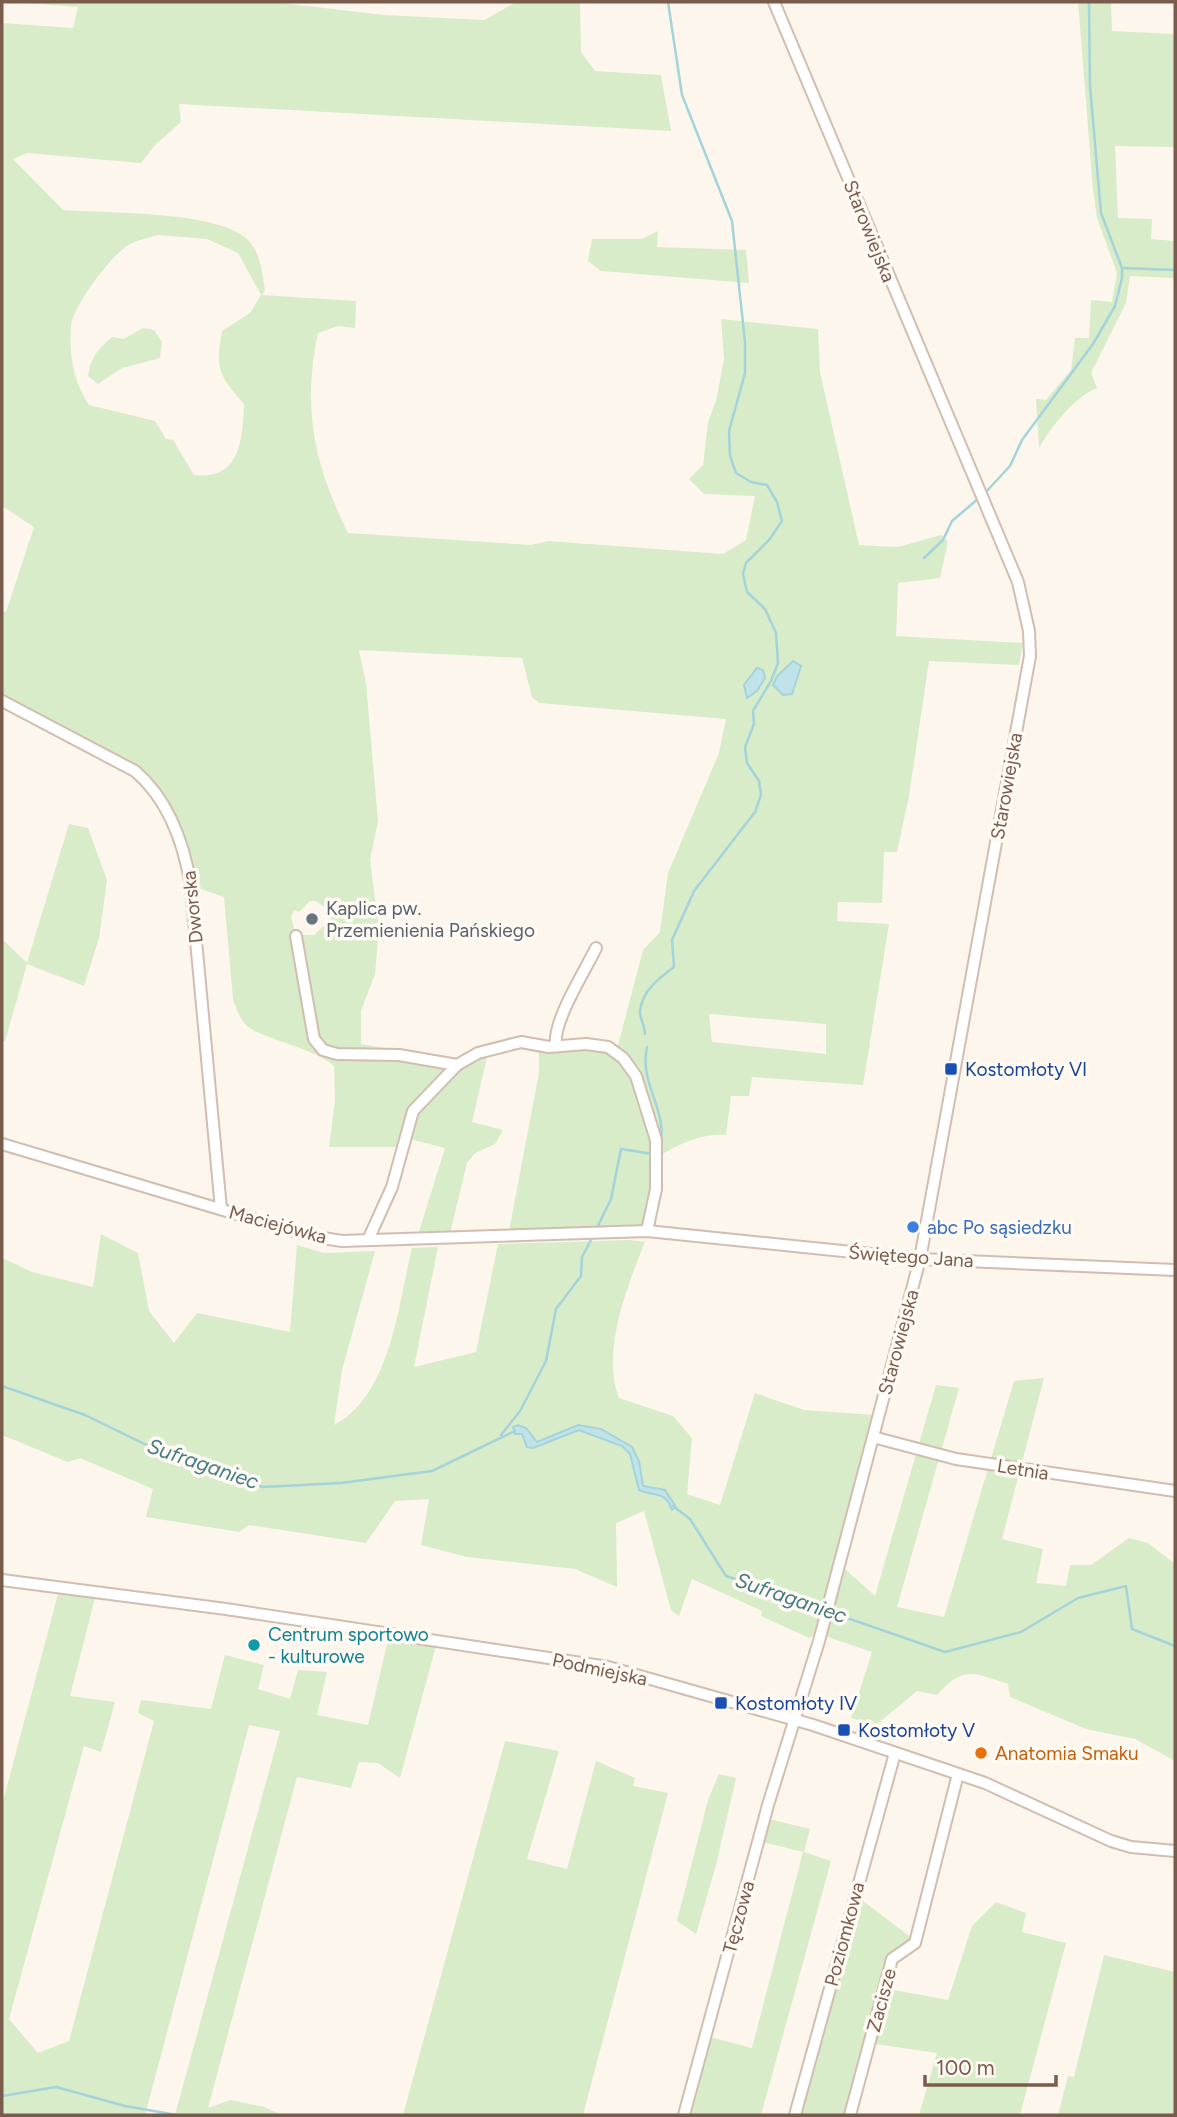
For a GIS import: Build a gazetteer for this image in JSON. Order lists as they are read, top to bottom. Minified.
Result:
{"streets":{"street":["Starowiejska","Dworska","Maciejówka","Świętego Jana","Letnia","Podmiejska","Tęczowa","Poziomkowa","Zacisze"]},"crossings":[["Starowiejska","Świętego Jana"],["Starowiejska","Letnia"],["Starowiejska","Podmiejska"],["Starowiejska","Tęczowa"],["Dworska","Maciejówka"],["Maciejówka","Świętego Jana"],["Podmiejska","Tęczowa"],["Podmiejska","Poziomkowa"],["Podmiejska","Zacisze"]],"water":["Sufraganiec"],"places":{"other":["Kaplica pw. Przemienienia Pańskiego","abc Po sąsiedzku","Centrum sportowo - kulturowe","Anatomia Smaku"],"transit":["Kostomłoty VI","Kostomłoty IV","Kostomłoty V"]},"scale_bar":"100 m"}
